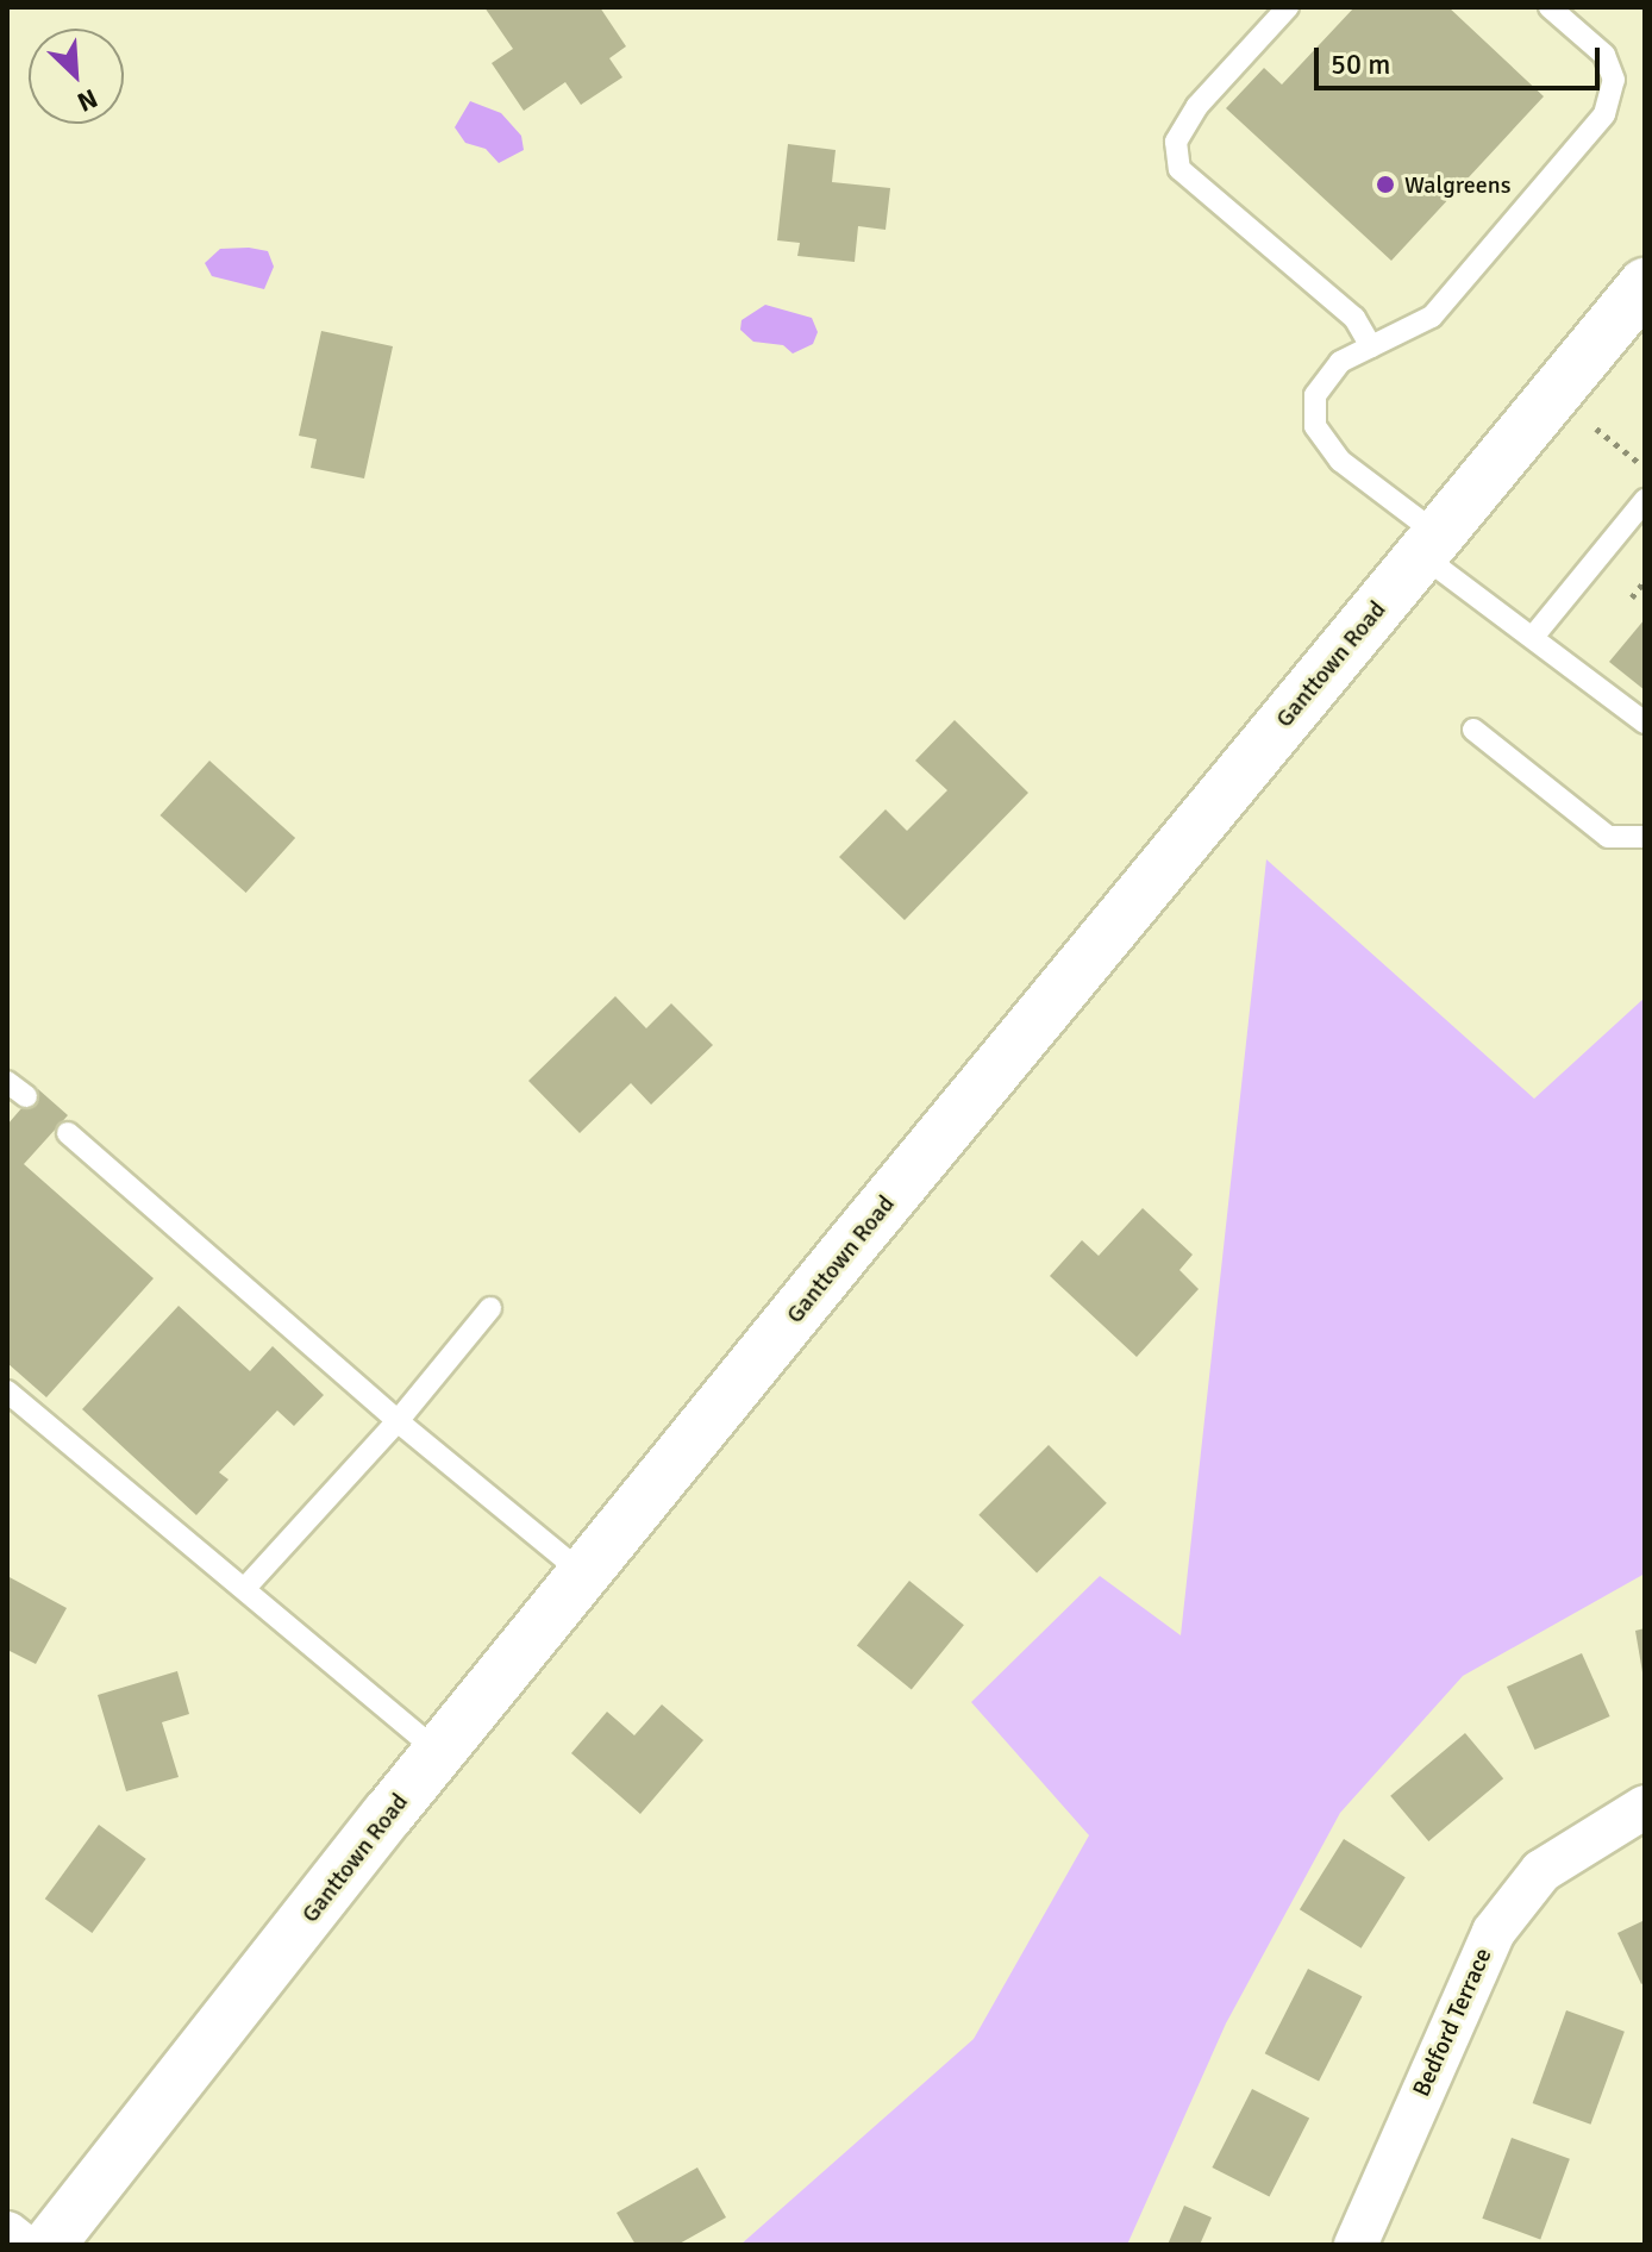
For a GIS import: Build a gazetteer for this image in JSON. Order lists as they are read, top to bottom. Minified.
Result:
{"streets":{"street":["Ganttown Road","Bedford Terrace"]},"places":["Walgreens"],"scale_bar":"50 m","north":"bottom right"}
